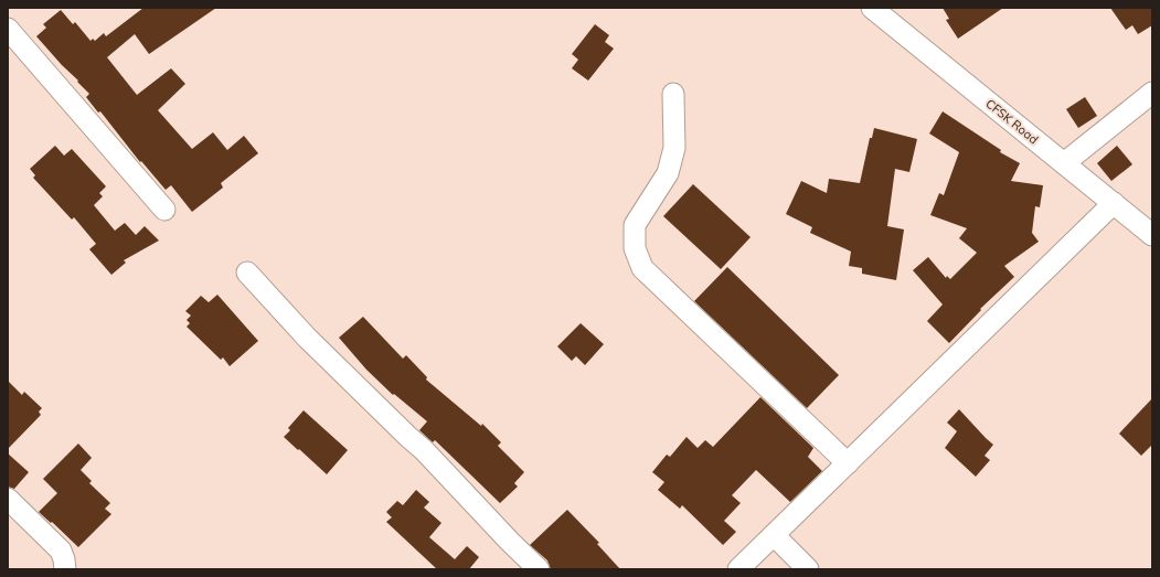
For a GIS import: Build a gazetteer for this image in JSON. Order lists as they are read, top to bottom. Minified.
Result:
{"streets":{"street":["CFSK Road"]}}
